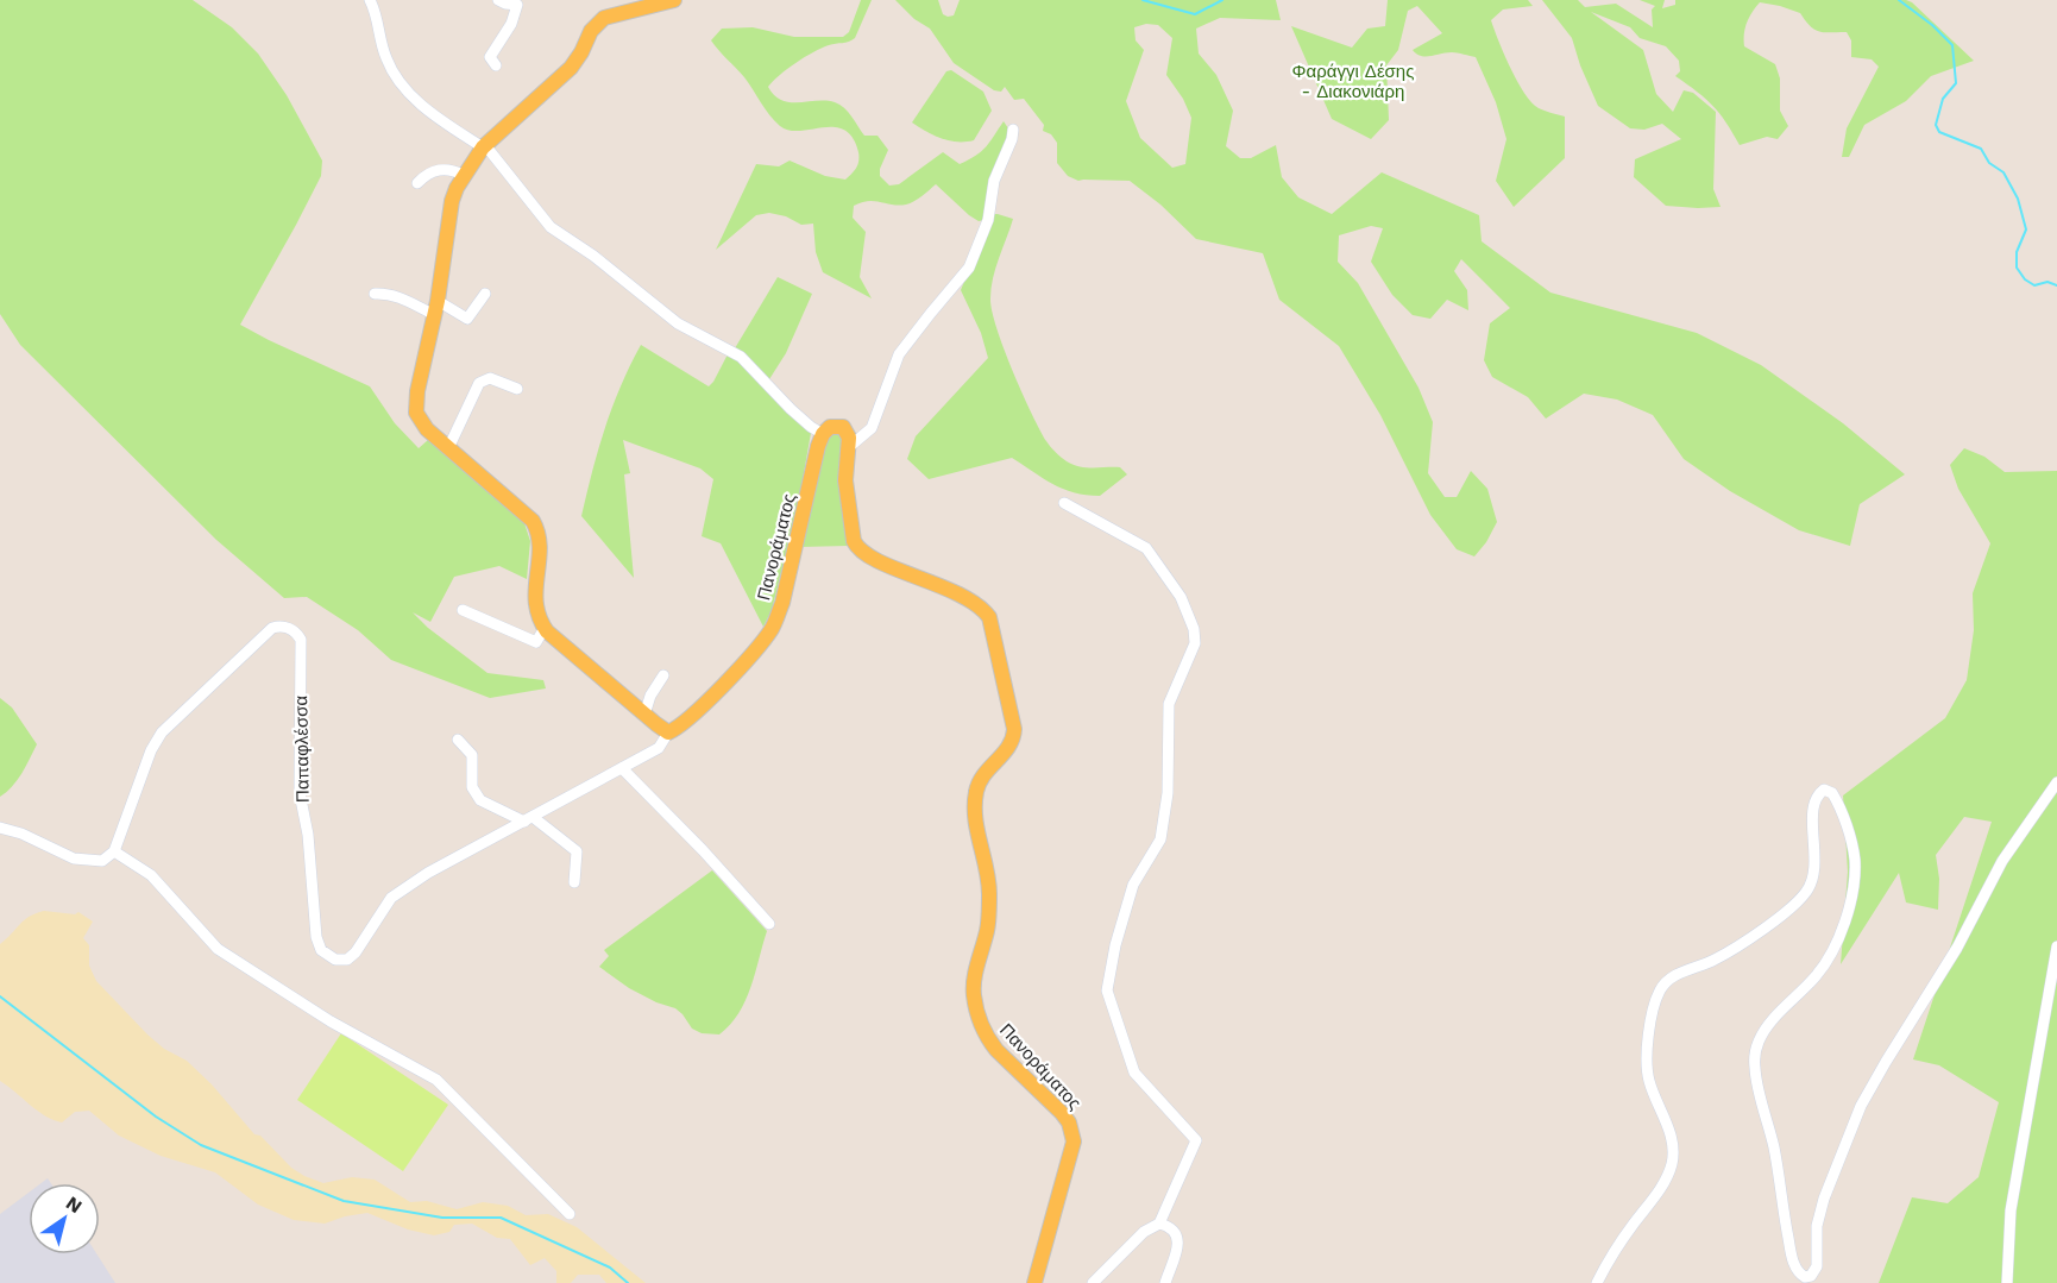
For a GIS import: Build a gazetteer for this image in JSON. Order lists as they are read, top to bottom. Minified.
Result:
{"streets":{"main road":["Πανοράματος"],"street":["Παπαφλέσσα"]},"crossings":[["Πανοράματος","Παπαφλέσσα"]],"parks":["Φαράγγι Δέσης - Διακονιάρη"],"north":"top right"}
